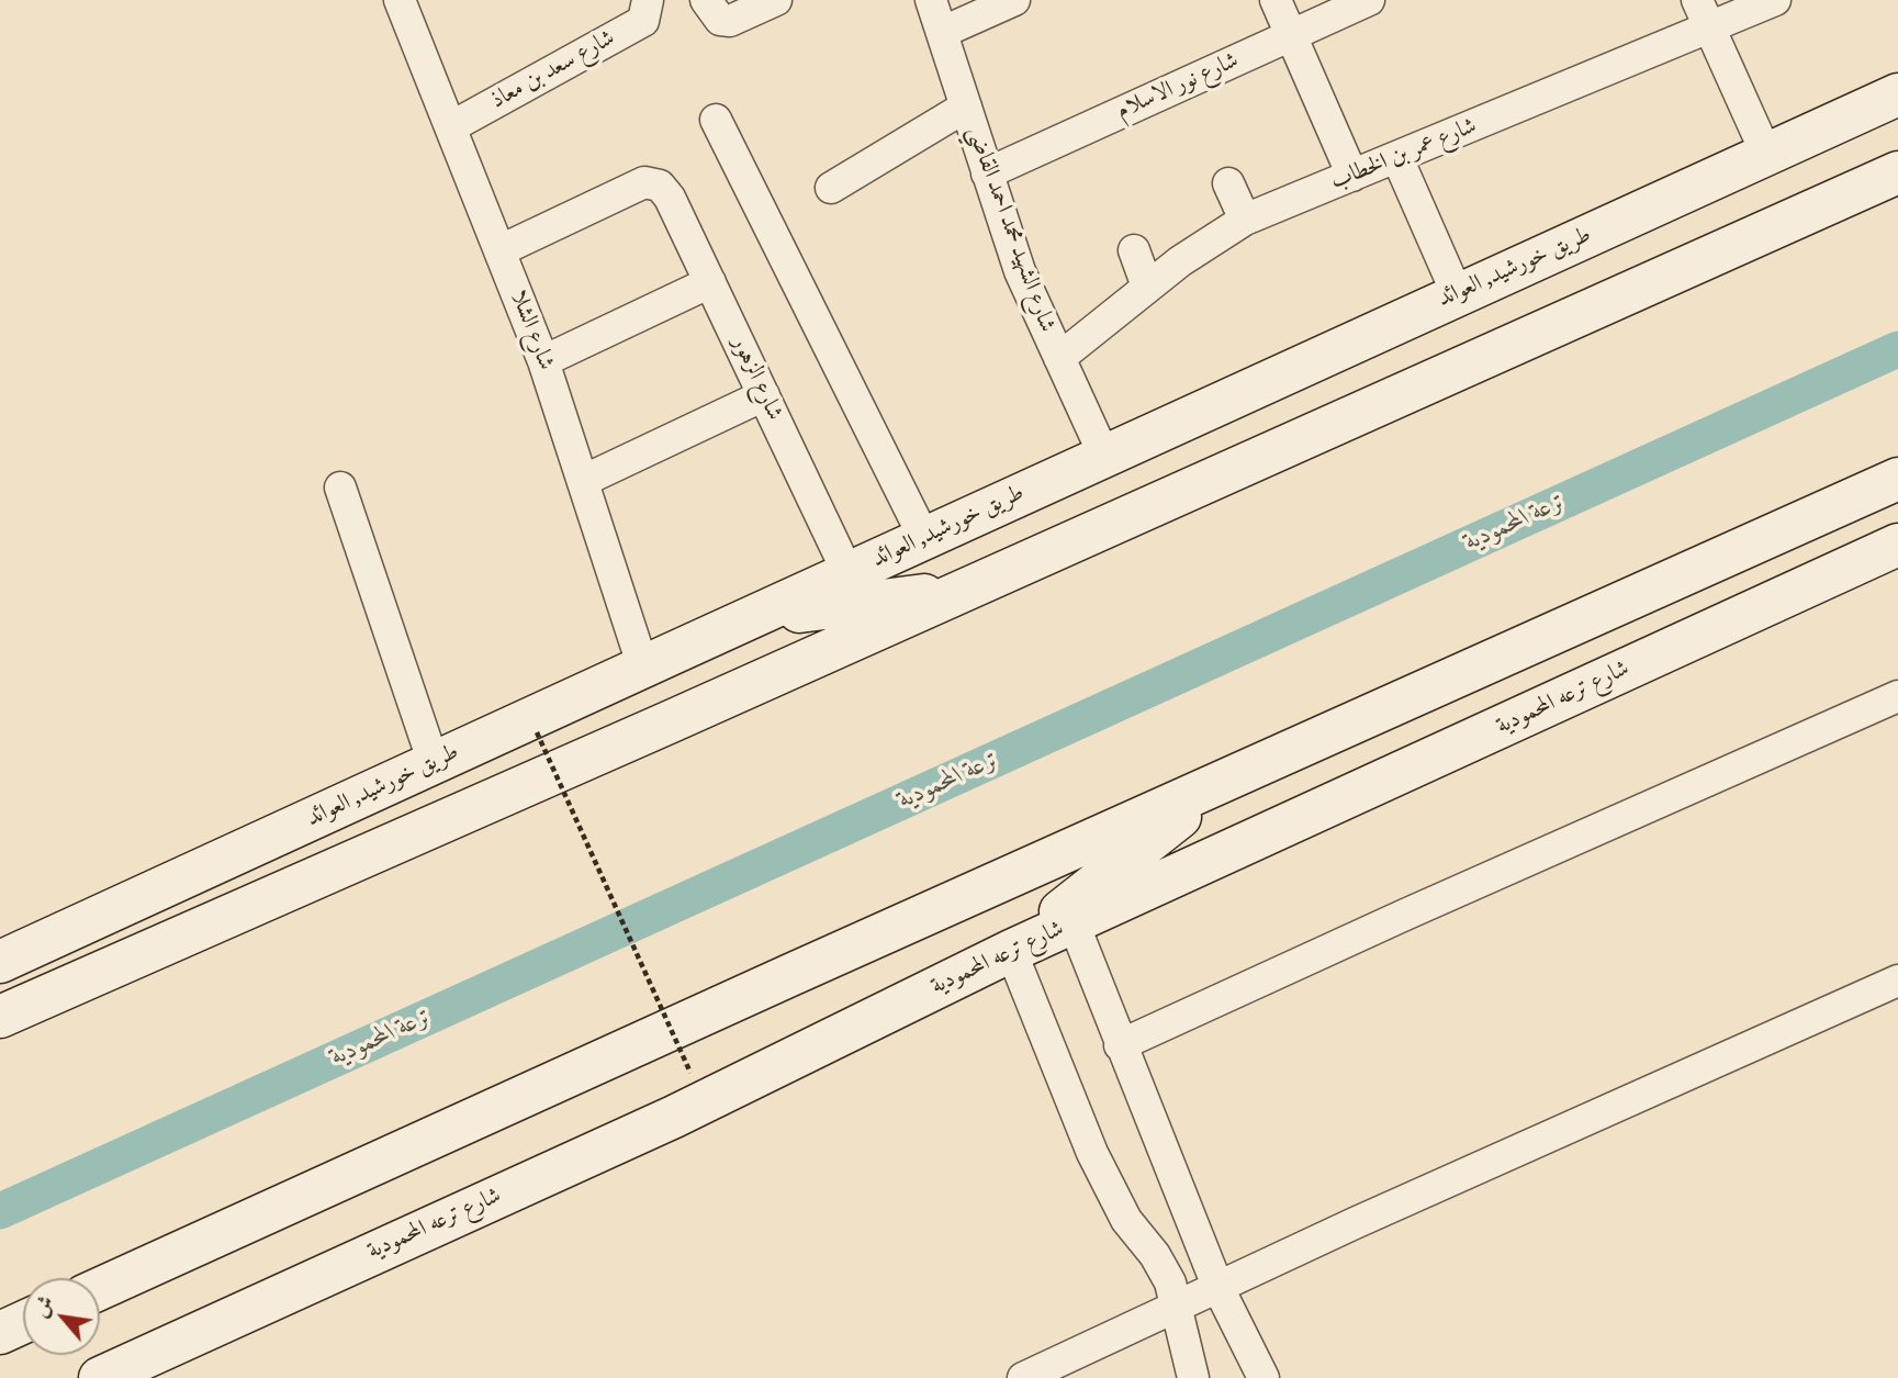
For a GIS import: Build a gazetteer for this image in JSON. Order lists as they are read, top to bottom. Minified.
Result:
{"streets":{"main road":["طريق خورشيد, العوائد","شارع ترعه المحمودية"],"street":["شارع سعد بن معاذ","شارع نور الاسلام","شارع عمر بن الخطاب","شارع الشهيد محمد احمد القاضي","شارع الشلا","شارع الزهور"]},"crossings":[["شارع سعد بن معاذ","شارع الشلا"],["شارع نور الاسلام","شارع الشهيد محمد احمد القاضي"],["شارع عمر بن الخطاب","شارع الشهيد محمد احمد القاضي"],["شارع الشهيد محمد احمد القاضي","طريق خورشيد, العوائد"],["طريق خورشيد, العوائد","شارع الشلا"],["طريق خورشيد, العوائد","شارع الزهور"],["شارع الشلا","شارع الزهور"]],"water":["ترعة المحمودية"],"north":"top left"}
